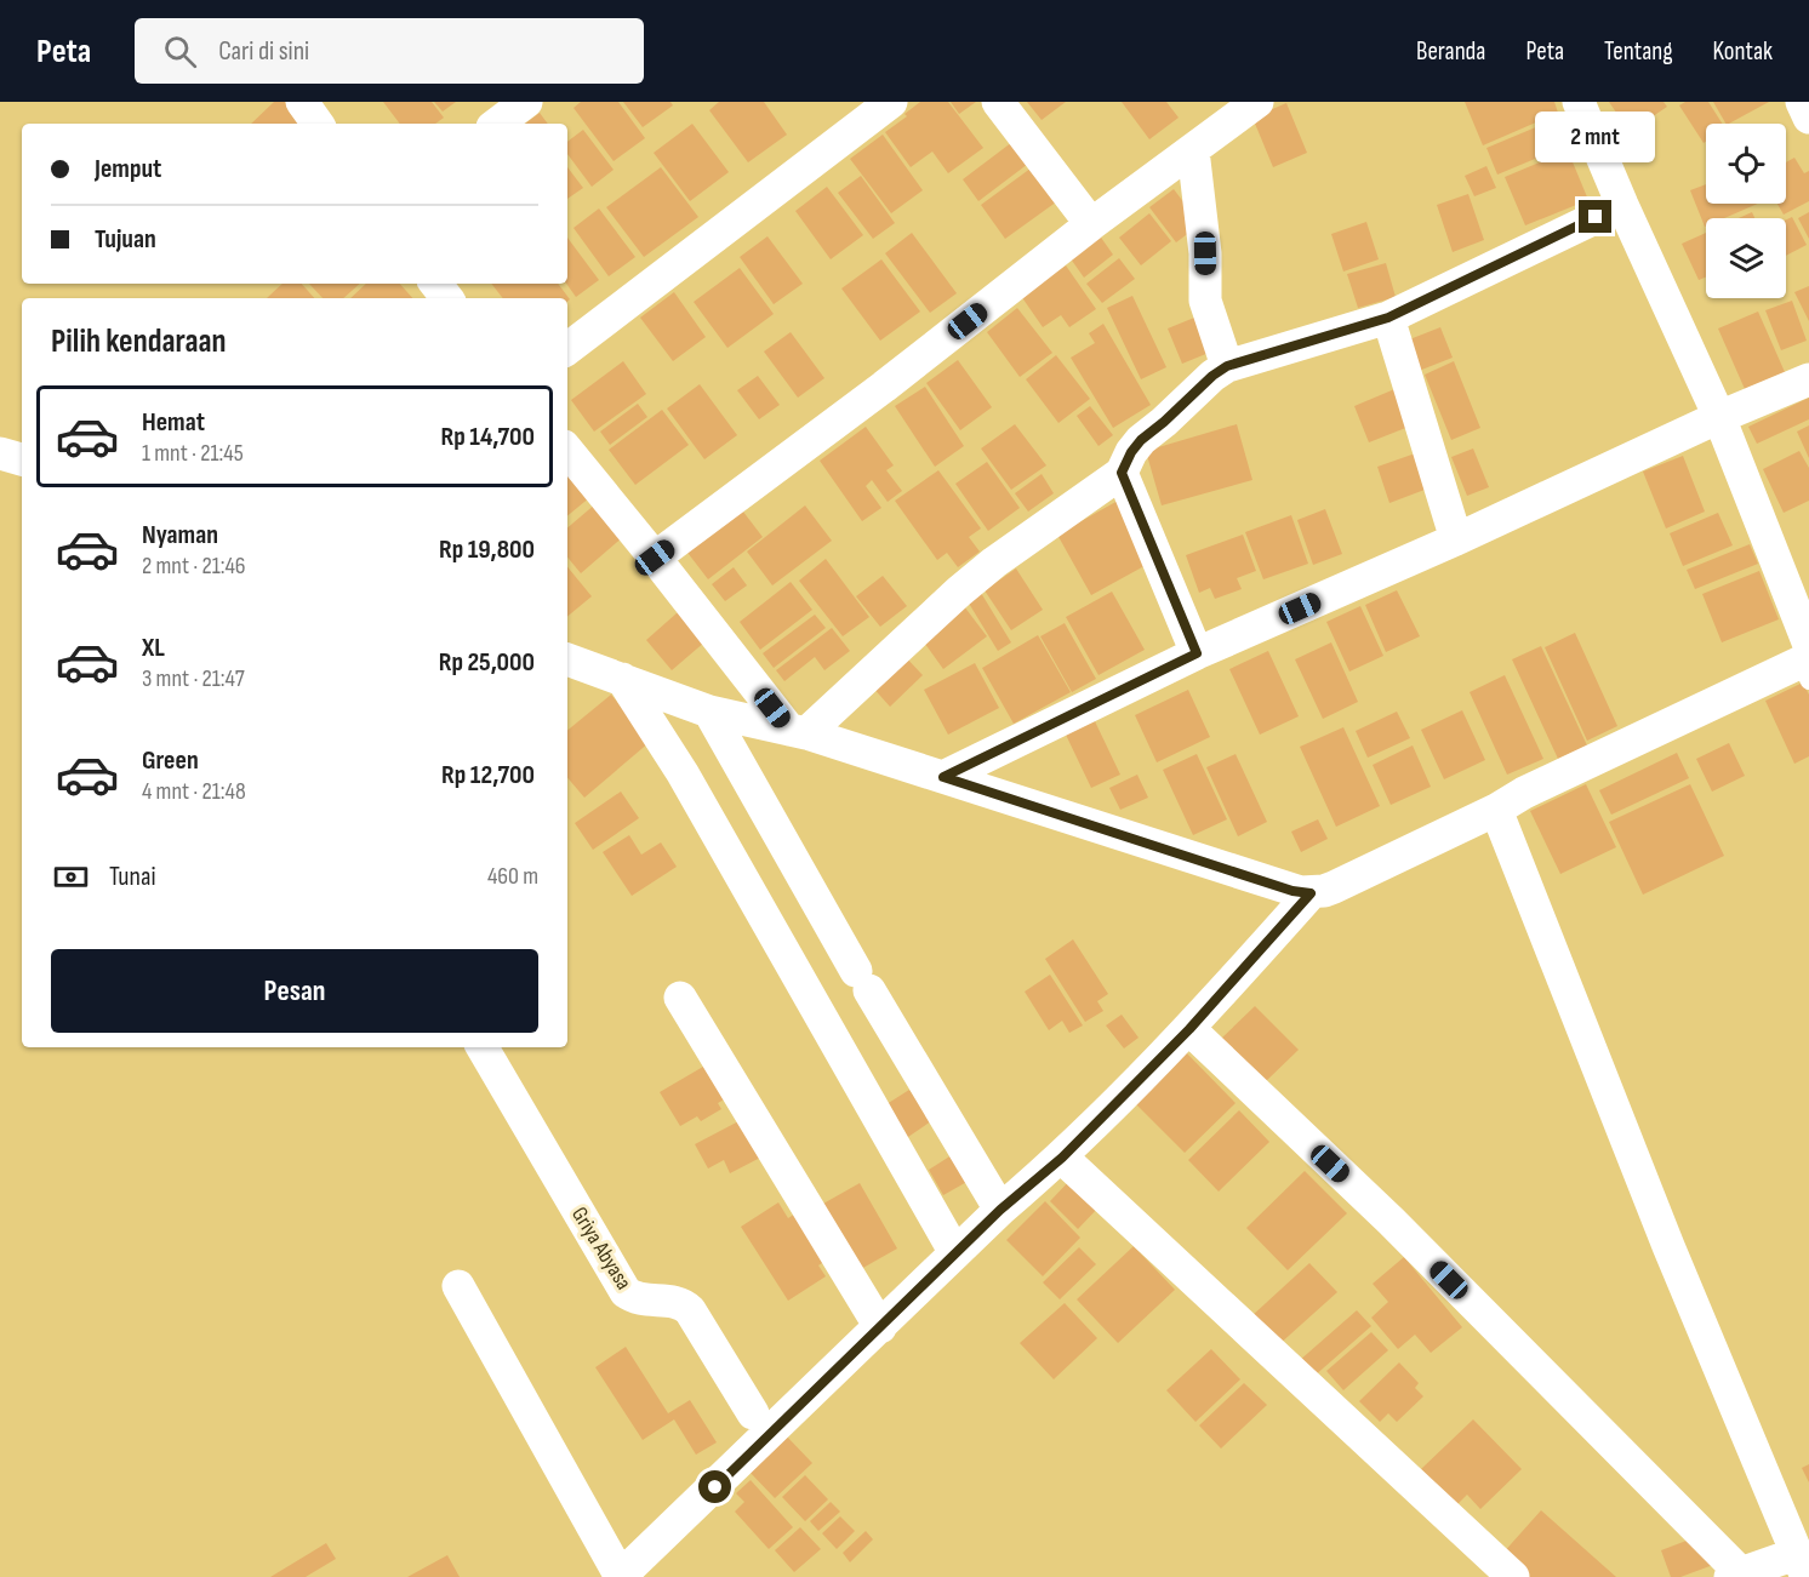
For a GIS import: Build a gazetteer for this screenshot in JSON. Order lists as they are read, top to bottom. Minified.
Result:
{"streets":{"street":["Griya Abyasa"]},"page":{"header":"Peta","search":"Cari di sini","nav":["Beranda","Peta","Tentang","Kontak"],"bubble":"2 mnt","banner":["Jemput","Tujuan"],"heading":"Pilih kendaraan","list":[{"name":"Hemat","note":"1 mnt · 21:45","value":"Rp 14,700"},{"name":"Nyaman","note":"2 mnt · 21:46","value":"Rp 19,800"},{"name":"XL","note":"3 mnt · 21:47","value":"Rp 25,000"},{"name":"Green","note":"4 mnt · 21:48","value":"Rp 12,700"}],"pay":["Tunai","460 m"],"buttons":"Pesan"}}
